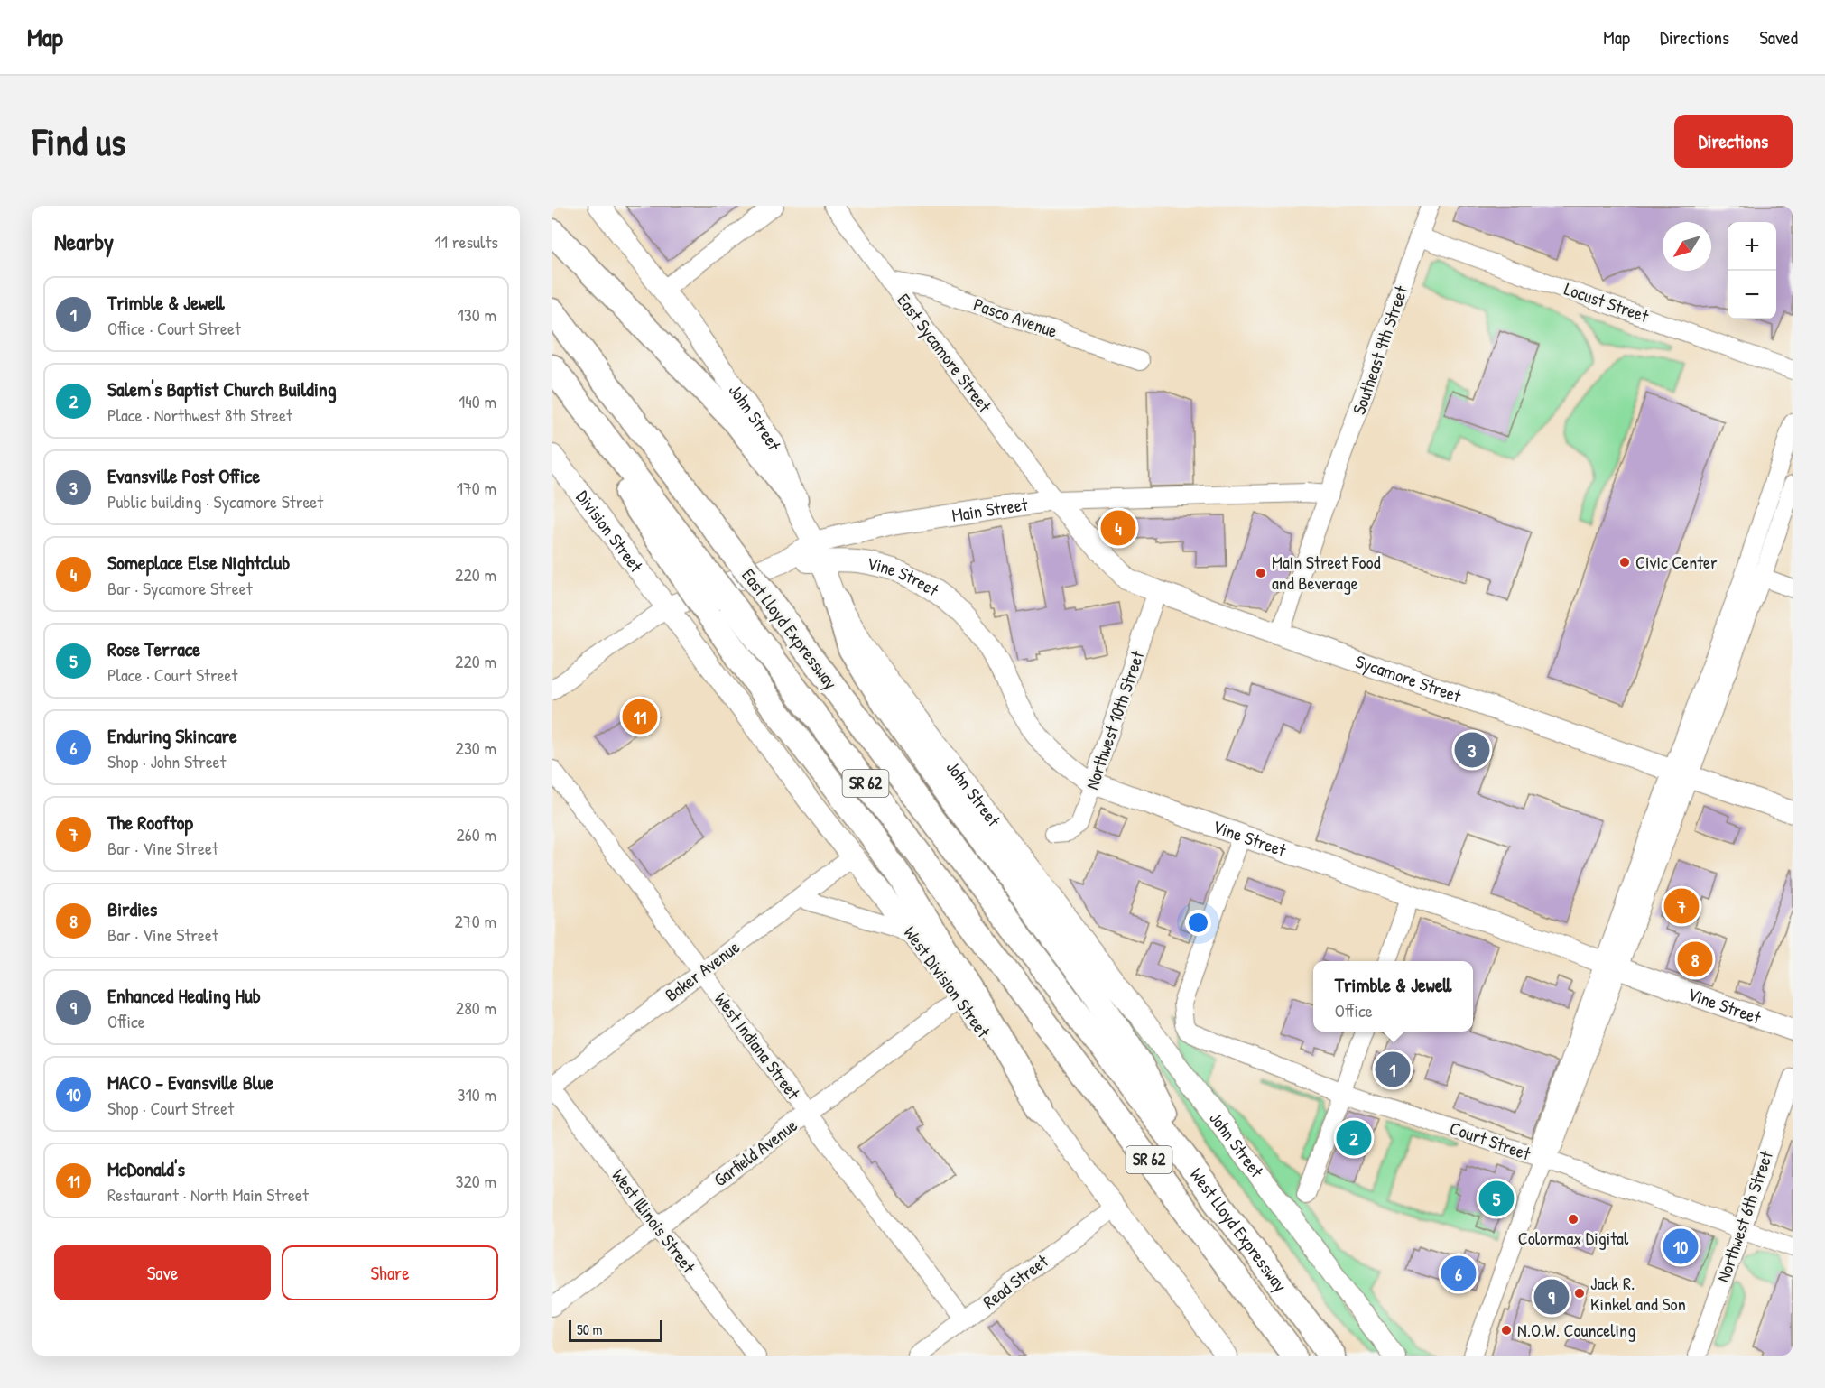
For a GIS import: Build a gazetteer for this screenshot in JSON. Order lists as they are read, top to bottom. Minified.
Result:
{"streets":{"highway":["East Lloyd Expressway","SR 62","West Lloyd Expressway"],"main road":["John Street","Main Street","Division Street","Vine Street","Sycamore Street","West Division Street"],"street":["Locust Street","Pasco Avenue","Southeast 9th Street","East Sycamore Street","Northwest 10th Street","Baker Avenue","West Indiana Street","Court Street","Garfield Avenue","Northwest 6th Street","West Illinois Street","Read Street"]},"crossings":[["Locust Street","Southeast 9th Street"],["Pasco Avenue","East Sycamore Street"],["Southeast 9th Street","Main Street"],["Southeast 9th Street","Sycamore Street"],["East Sycamore Street","Main Street"],["East Sycamore Street","Sycamore Street"],["John Street","Main Street"],["John Street","Vine Street"],["Main Street","Vine Street"],["Main Street","Sycamore Street"],["Division Street","Vine Street"],["Division Street","West Division Street"],["Vine Street","Northwest 10th Street"],["Vine Street","West Division Street"],["Vine Street","Court Street"],["East Lloyd Expressway","West Lloyd Expressway"],["Sycamore Street","Northwest 10th Street"],["Baker Avenue","West Division Street"],["Baker Avenue","West Indiana Street"],["Baker Avenue","West Illinois Street"],["West Division Street","Garfield Avenue"],["West Division Street","Read Street"],["West Indiana Street","Garfield Avenue"],["West Indiana Street","Read Street"],["Court Street","Northwest 6th Street"],["Garfield Avenue","West Illinois Street"]],"places":["Civic Center","Main Street Food and Beverage","Colormax Digital","Jack R. Kinkel and Son","N.O.W. Counceling"],"scale_bar":"50 m","north":"bottom left","page":{"header":"Map","nav":["Map","Directions","Saved"],"buttons":["Directions",["Save","Share"]],"title":"Find us","heading":["Nearby","11 results"],"map_buttons":["+","−"],"list":[{"mark":"1","name":"Trimble & Jewell","note":"Office · Court Street","value":"130 m"},{"mark":"2","name":"Salem's Baptist Church Building","note":"Place · Northwest 8th Street","value":"140 m"},{"mark":"3","name":"Evansville Post Office","note":"Public building · Sycamore Street","value":"170 m"},{"mark":"4","name":"Someplace Else Nightclub","note":"Bar · Sycamore Street","value":"220 m"},{"mark":"5","name":"Rose Terrace","note":"Place · Court Street","value":"220 m"},{"mark":"6","name":"Enduring Skincare","note":"Shop · John Street","value":"230 m"},{"mark":"7","name":"The Rooftop","note":"Bar · Vine Street","value":"260 m"},{"mark":"8","name":"Birdies","note":"Bar · Vine Street","value":"270 m"},{"mark":"9","name":"Enhanced Healing Hub","note":"Office","value":"280 m"},{"mark":"10","name":"MACO - Evansville Blue","note":"Shop · Court Street","value":"310 m"},{"mark":"11","name":"McDonald's","note":"Restaurant · North Main Street","value":"320 m"}],"pins":["4","11","3","7","8","1","2","5","10","6","9"],"popup":["Trimble & Jewell","Office"],"scale":"50 m"}}
